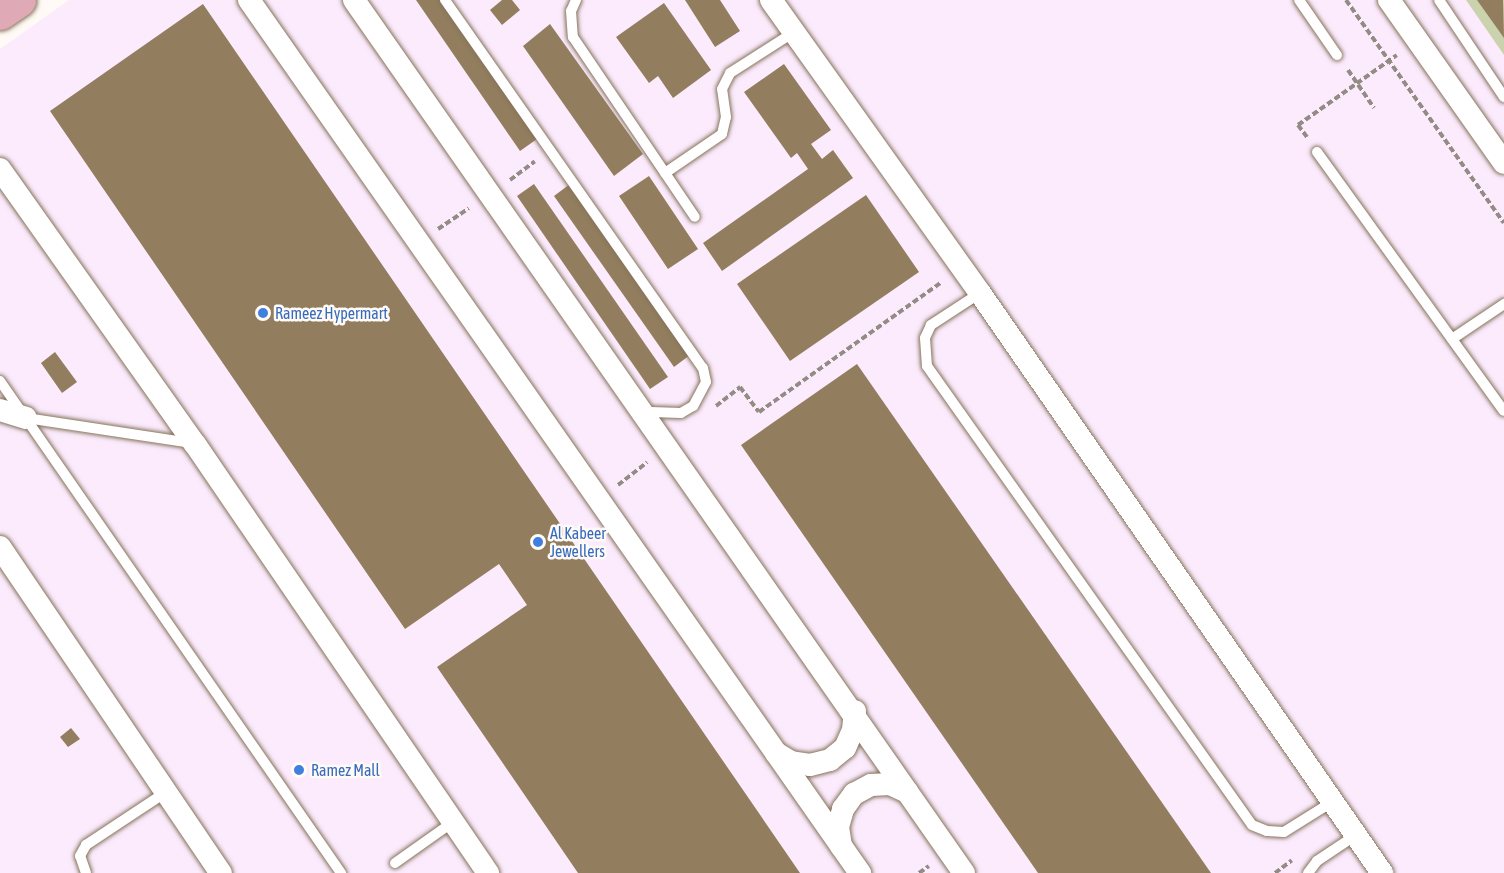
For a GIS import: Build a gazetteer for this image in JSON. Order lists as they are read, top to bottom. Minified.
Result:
{"places":["Rameez Hypermart","Al Kabeer Jewellers","Ramez Mall"]}
